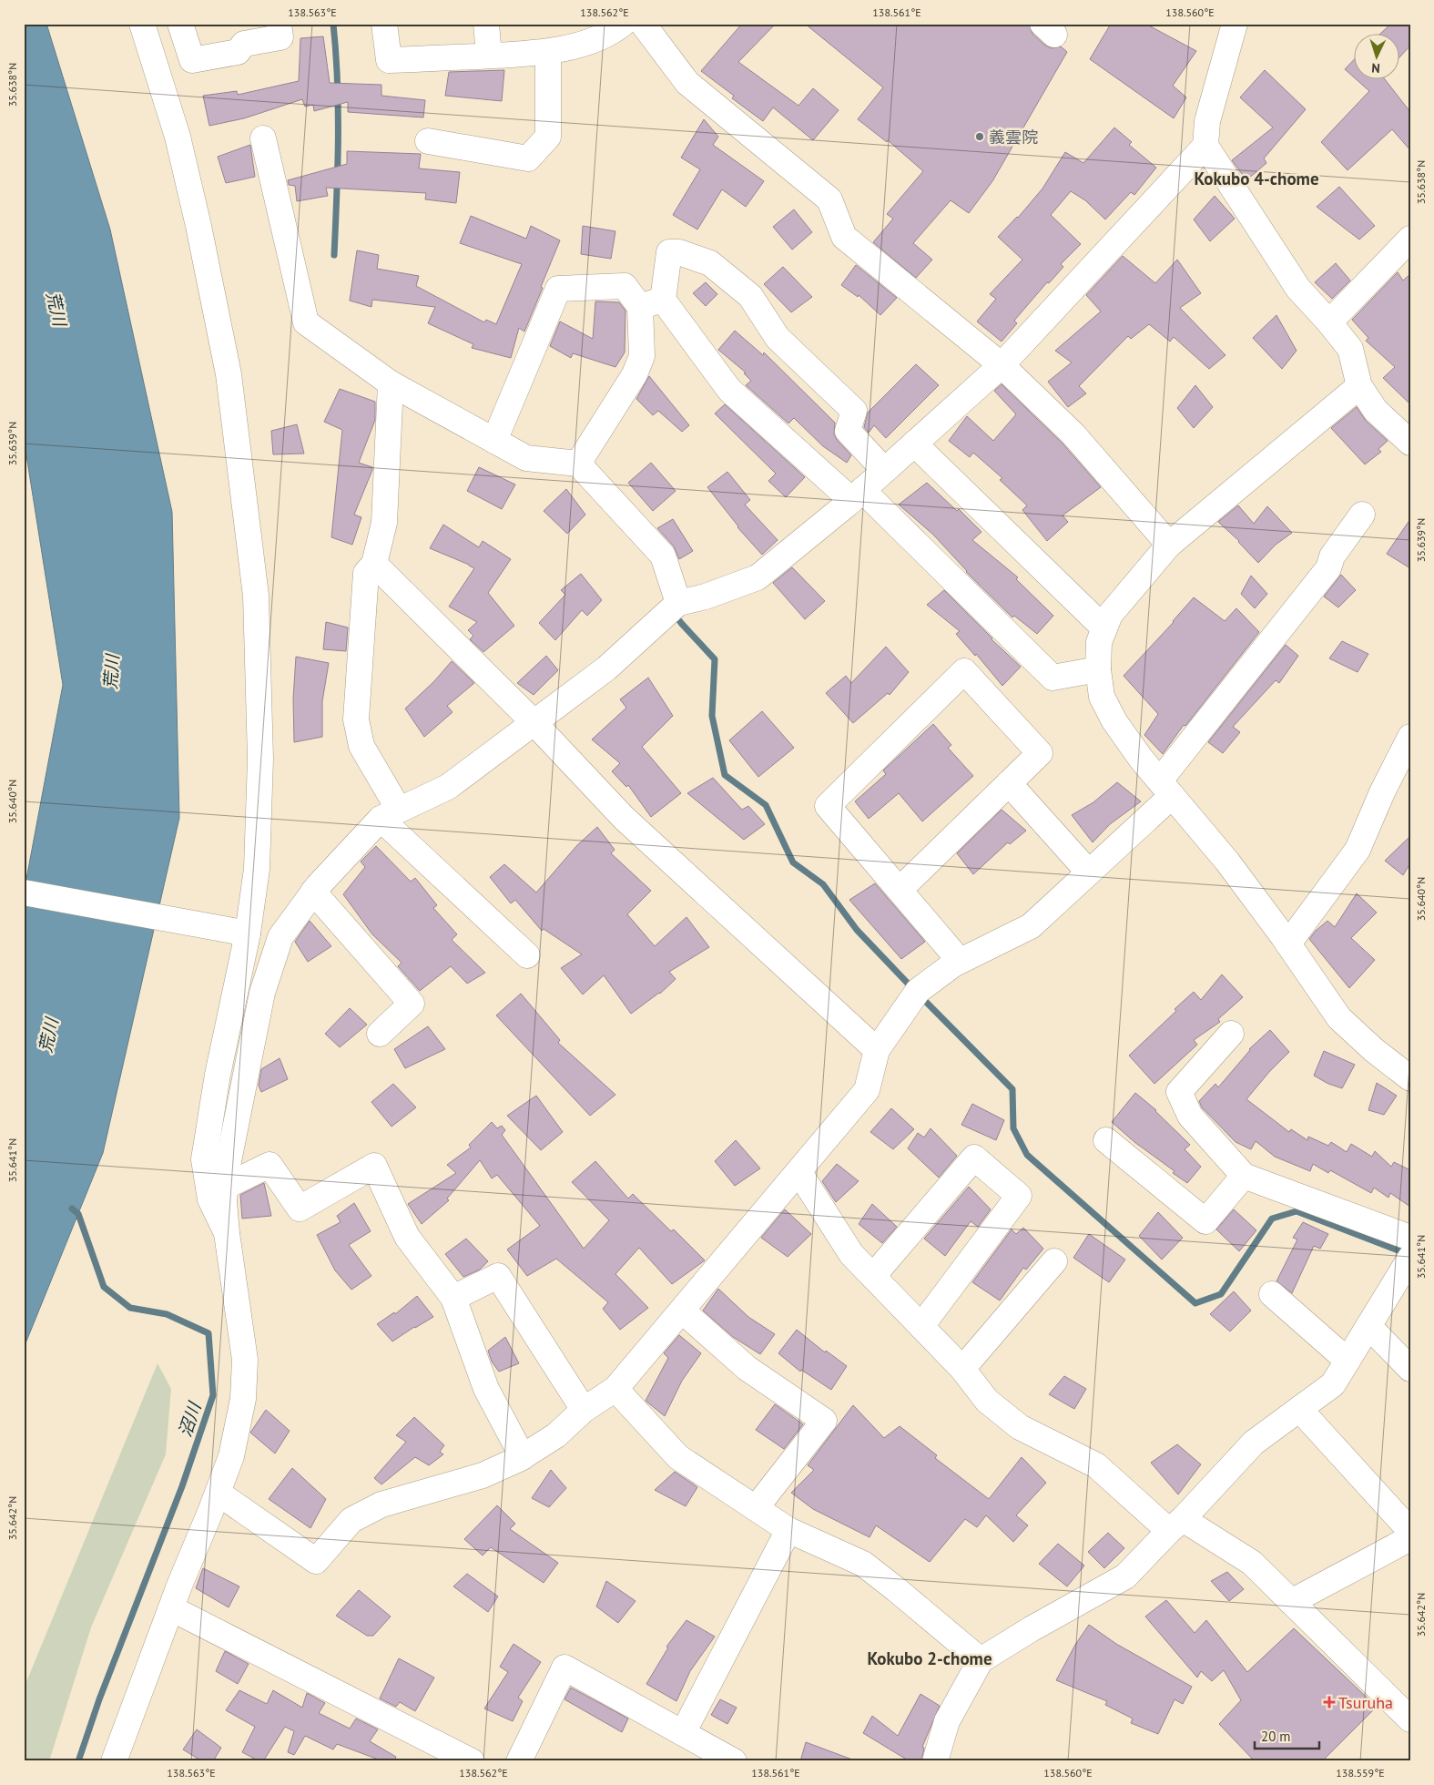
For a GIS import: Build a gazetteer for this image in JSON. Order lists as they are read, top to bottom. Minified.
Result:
{"districts":["Kokubo 4-chome","Kokubo 2-chome"],"water":["荒川","沼川"],"places":{"other":["義雲院"],"health":["Tsuruha"]},"scale_bar":"20 m","north":"bottom","coordinates":["138.563°E","138.562°E","138.561°E","138.560°E","35.638°N","35.639°N","35.640°N","35.641°N","35.642°N","138.559°E"]}
